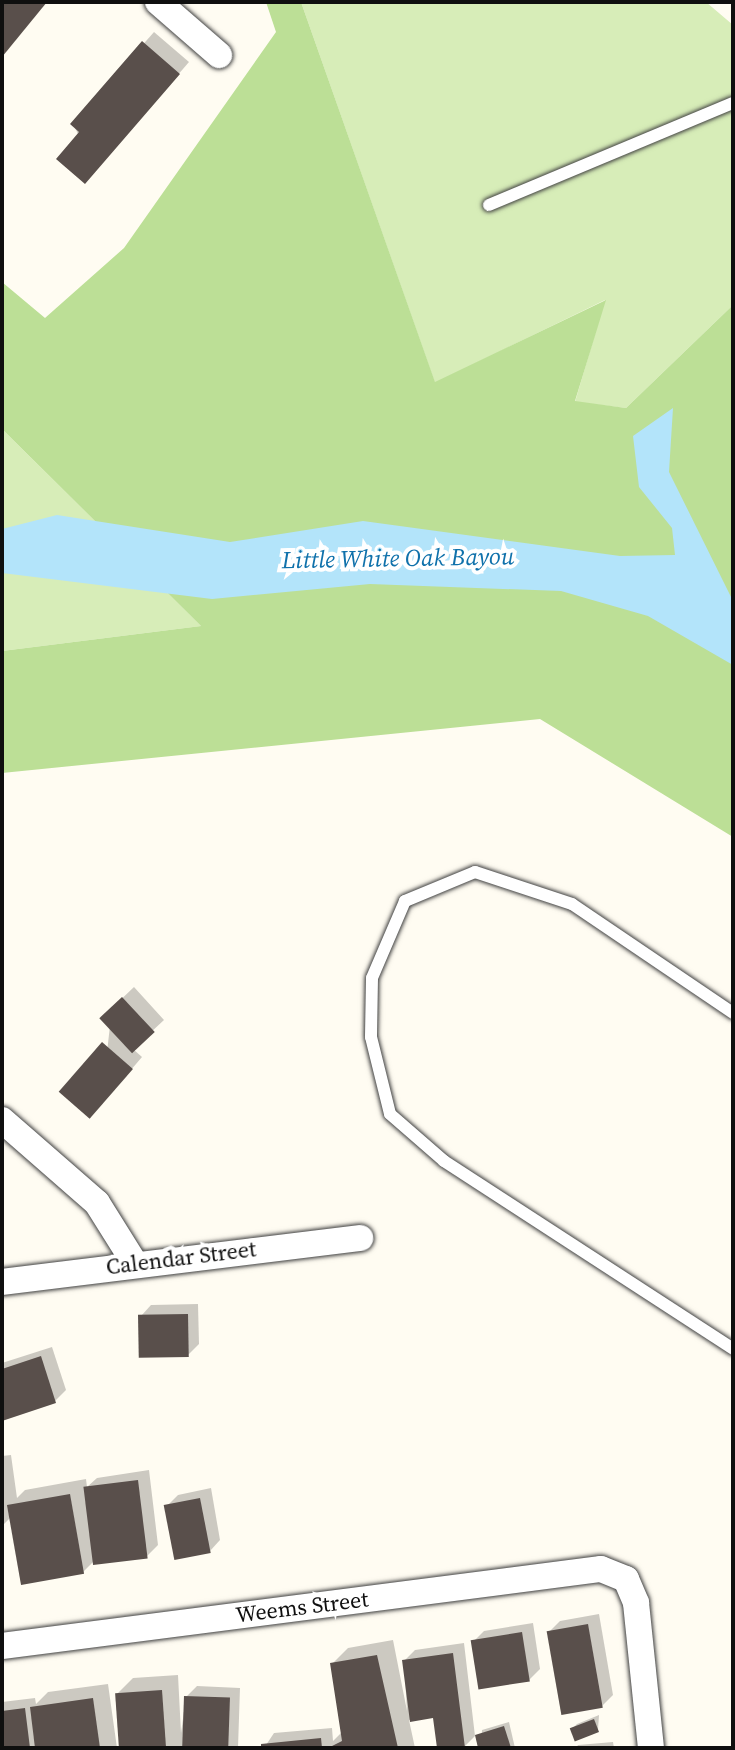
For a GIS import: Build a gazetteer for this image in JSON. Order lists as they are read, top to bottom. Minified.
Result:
{"streets":{"street":["Calendar Street","Weems Street"]},"water":["Little White Oak Bayou"]}
